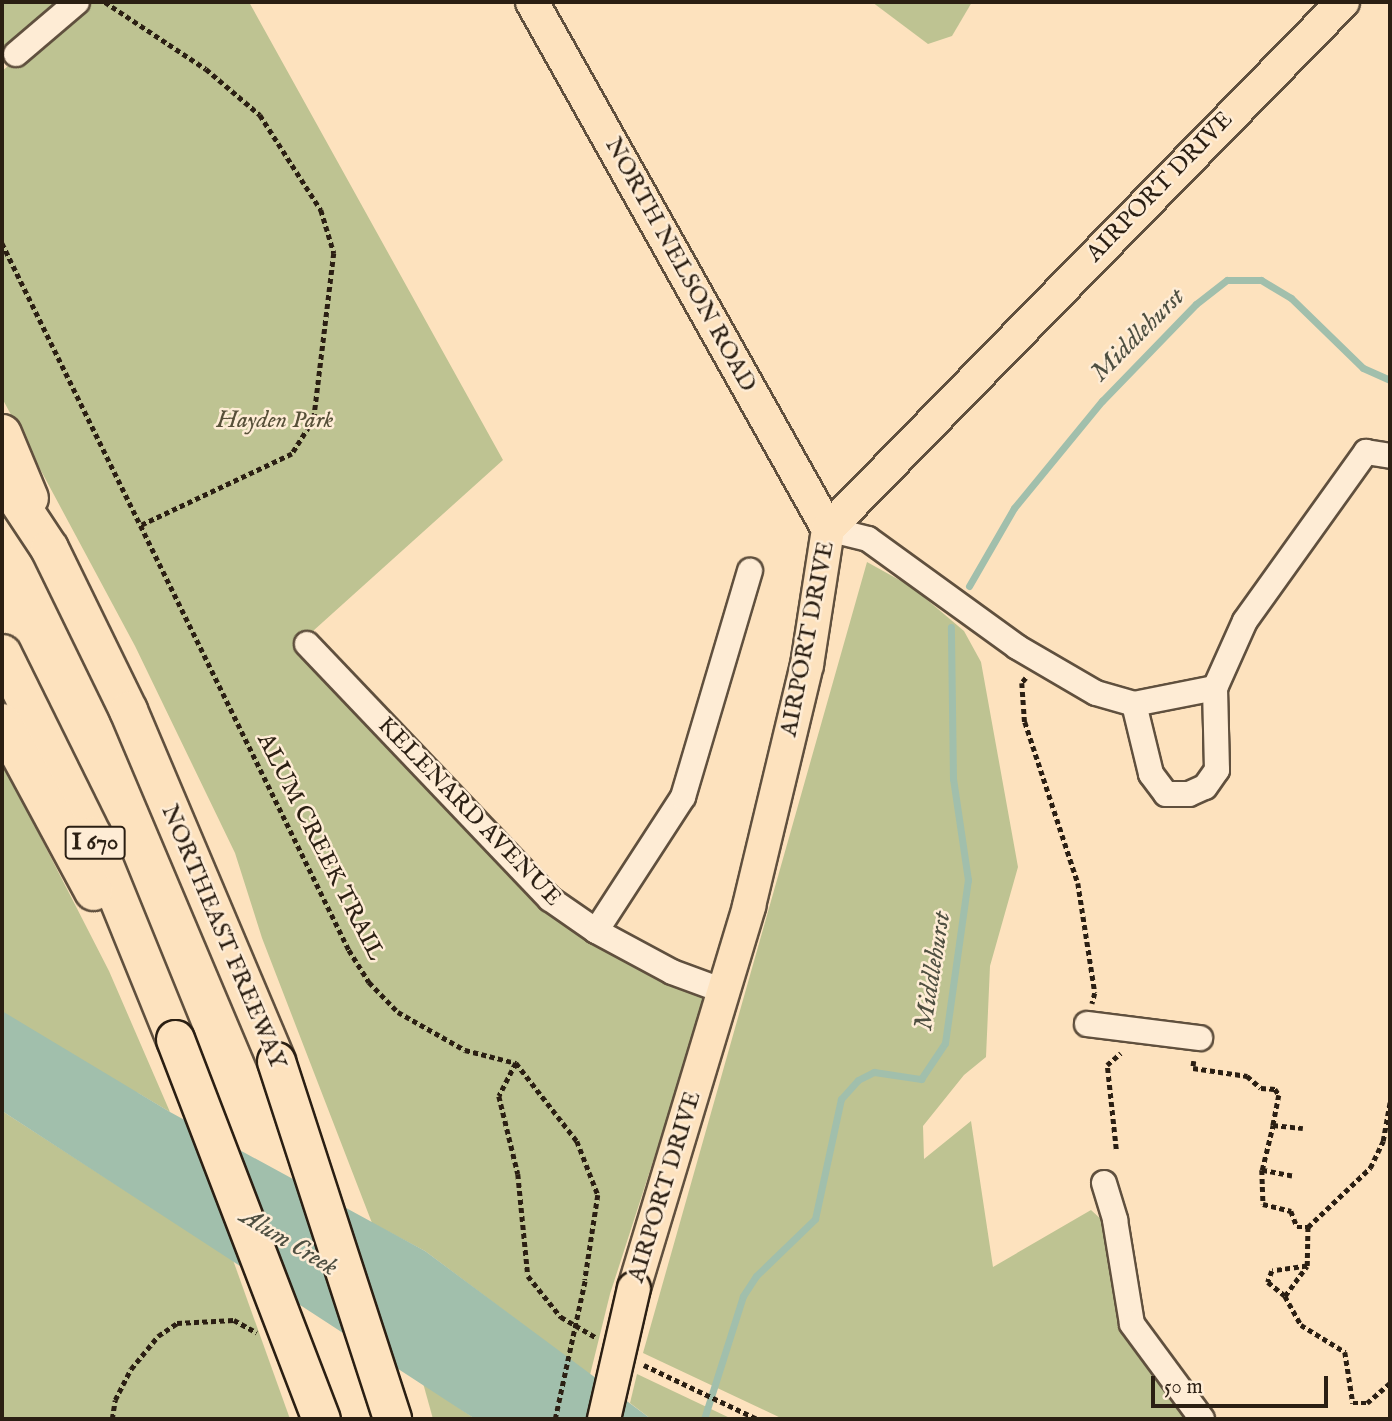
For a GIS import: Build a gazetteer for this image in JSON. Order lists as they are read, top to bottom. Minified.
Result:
{"streets":{"highway":["I 670","NORTHEAST FREEWAY"],"main road":["AIRPORT DRIVE","NORTH NELSON ROAD"],"street":["KELENARD AVENUE"],"path":["ALUM CREEK TRAIL"]},"crossings":[["AIRPORT DRIVE","NORTH NELSON ROAD"],["AIRPORT DRIVE","KELENARD AVENUE"]],"water":["Middlehurst","Alum Creek"],"parks":["Hayden Park"],"scale_bar":"50 m"}
